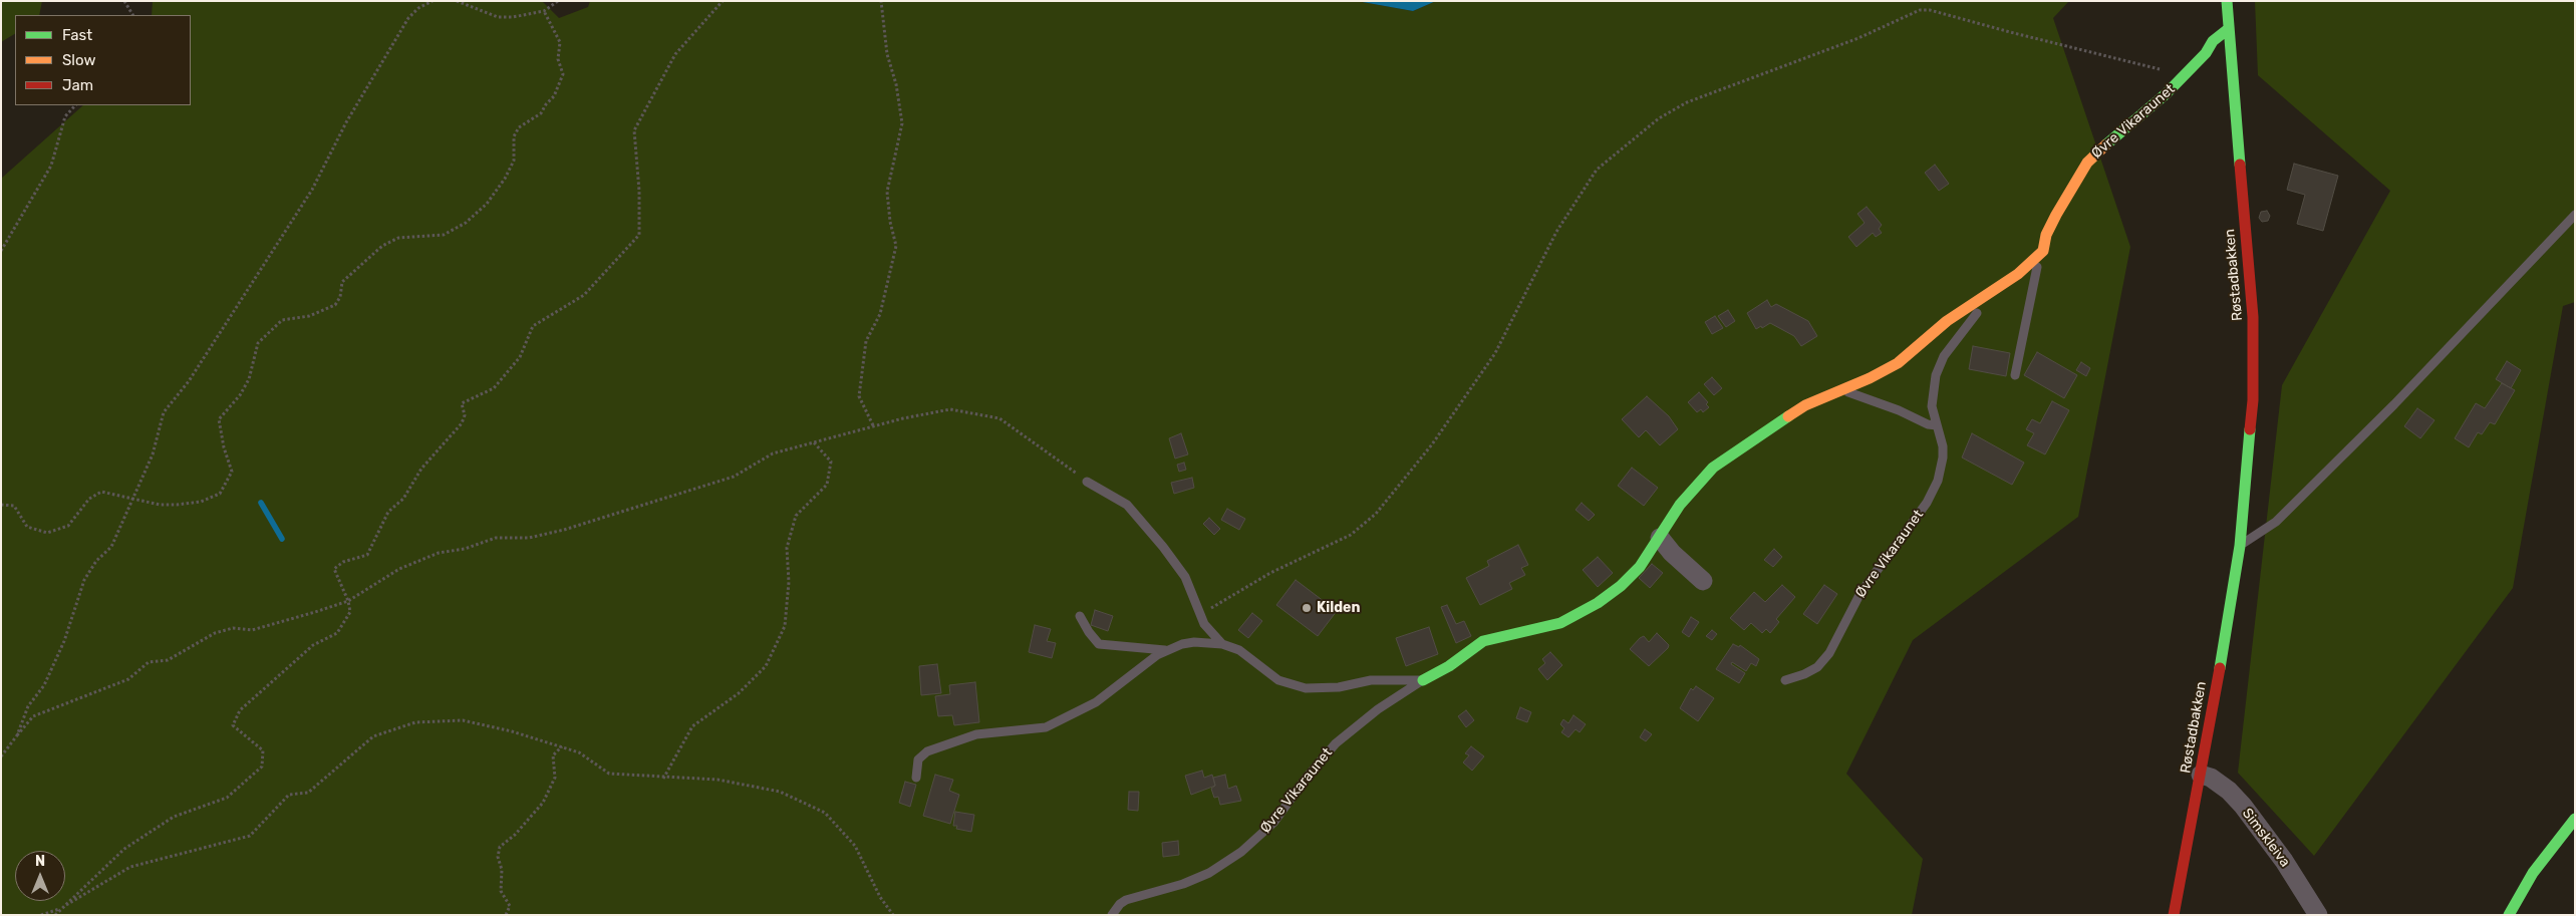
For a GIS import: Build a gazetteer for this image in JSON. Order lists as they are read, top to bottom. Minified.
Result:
{"streets":{"street":["Øvre Vikaraunet","Røstadbakken","Simskleiva"]},"crossings":[["Øvre Vikaraunet","Røstadbakken"],["Røstadbakken","Simskleiva"]],"places":["Kilden"],"legend":["Fast","Slow","Jam"],"north":"top"}
